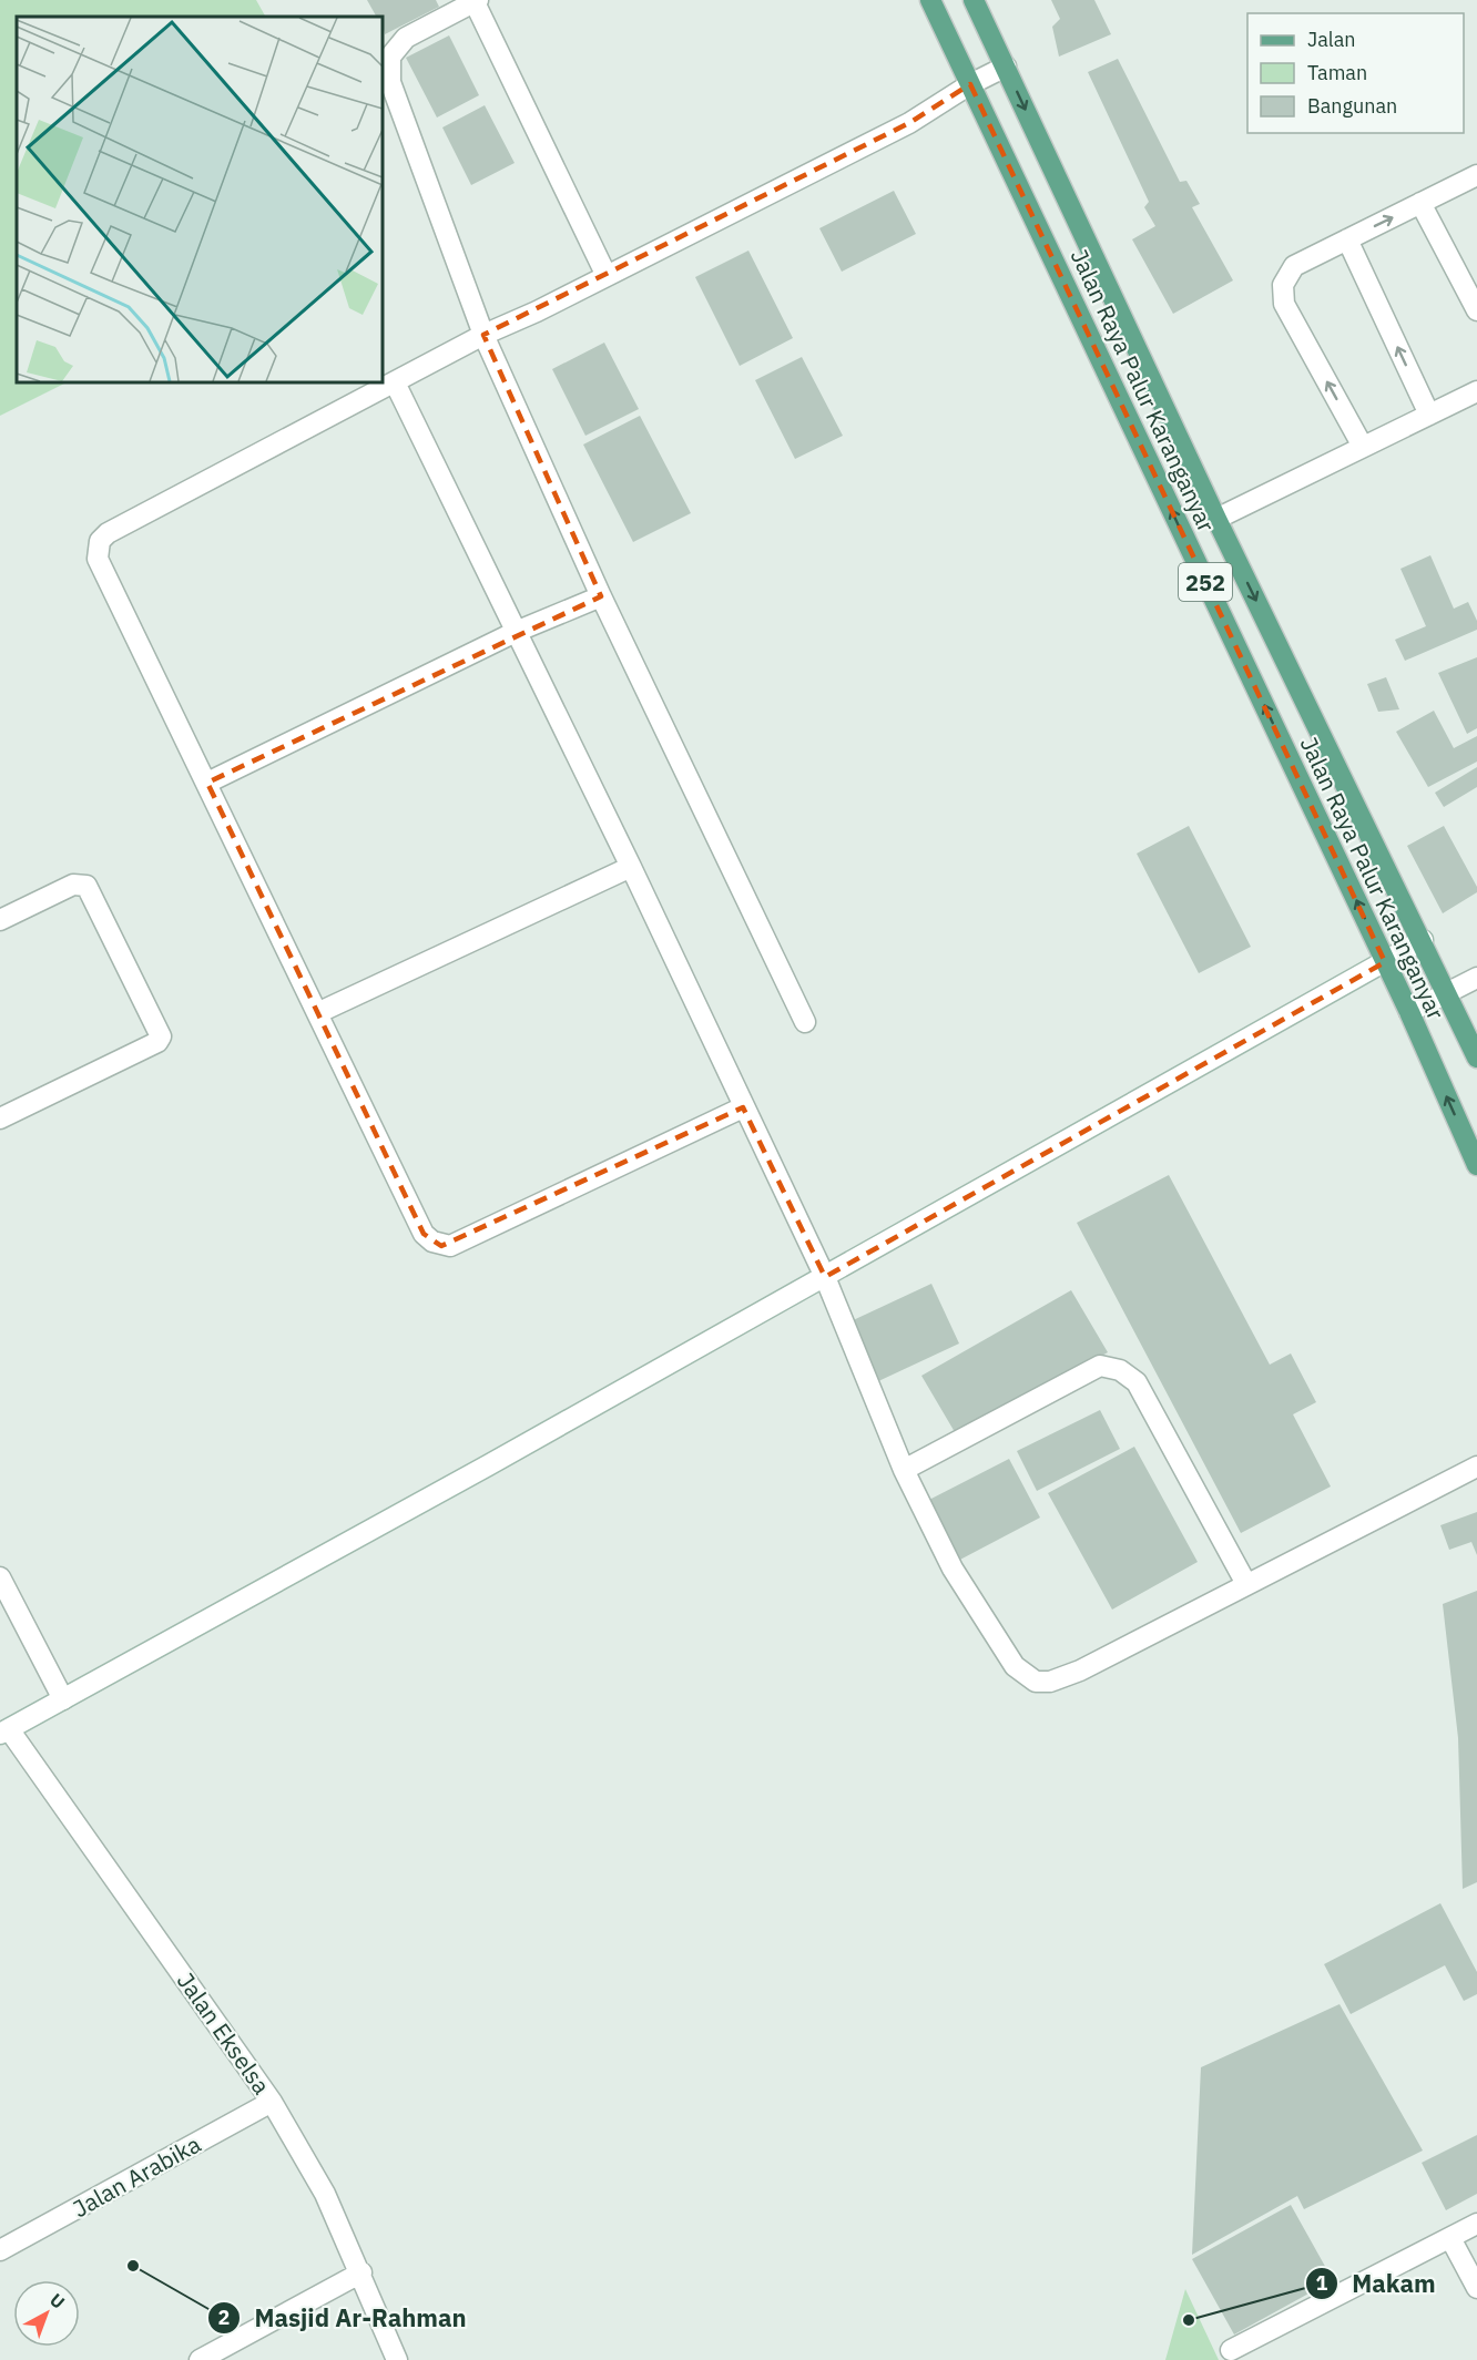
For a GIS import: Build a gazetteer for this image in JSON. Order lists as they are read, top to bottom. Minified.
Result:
{"streets":{"main road":["Jalan Raya Palur Karanganyar","252"],"street":["Jalan Ekselsa","Jalan Arabika"]},"crossings":[["Jalan Ekselsa","Jalan Arabika"]],"places":["Masjid Ar-Rahman","Makam"],"legend":["Jalan","Taman","Bangunan"],"north":"top right"}
